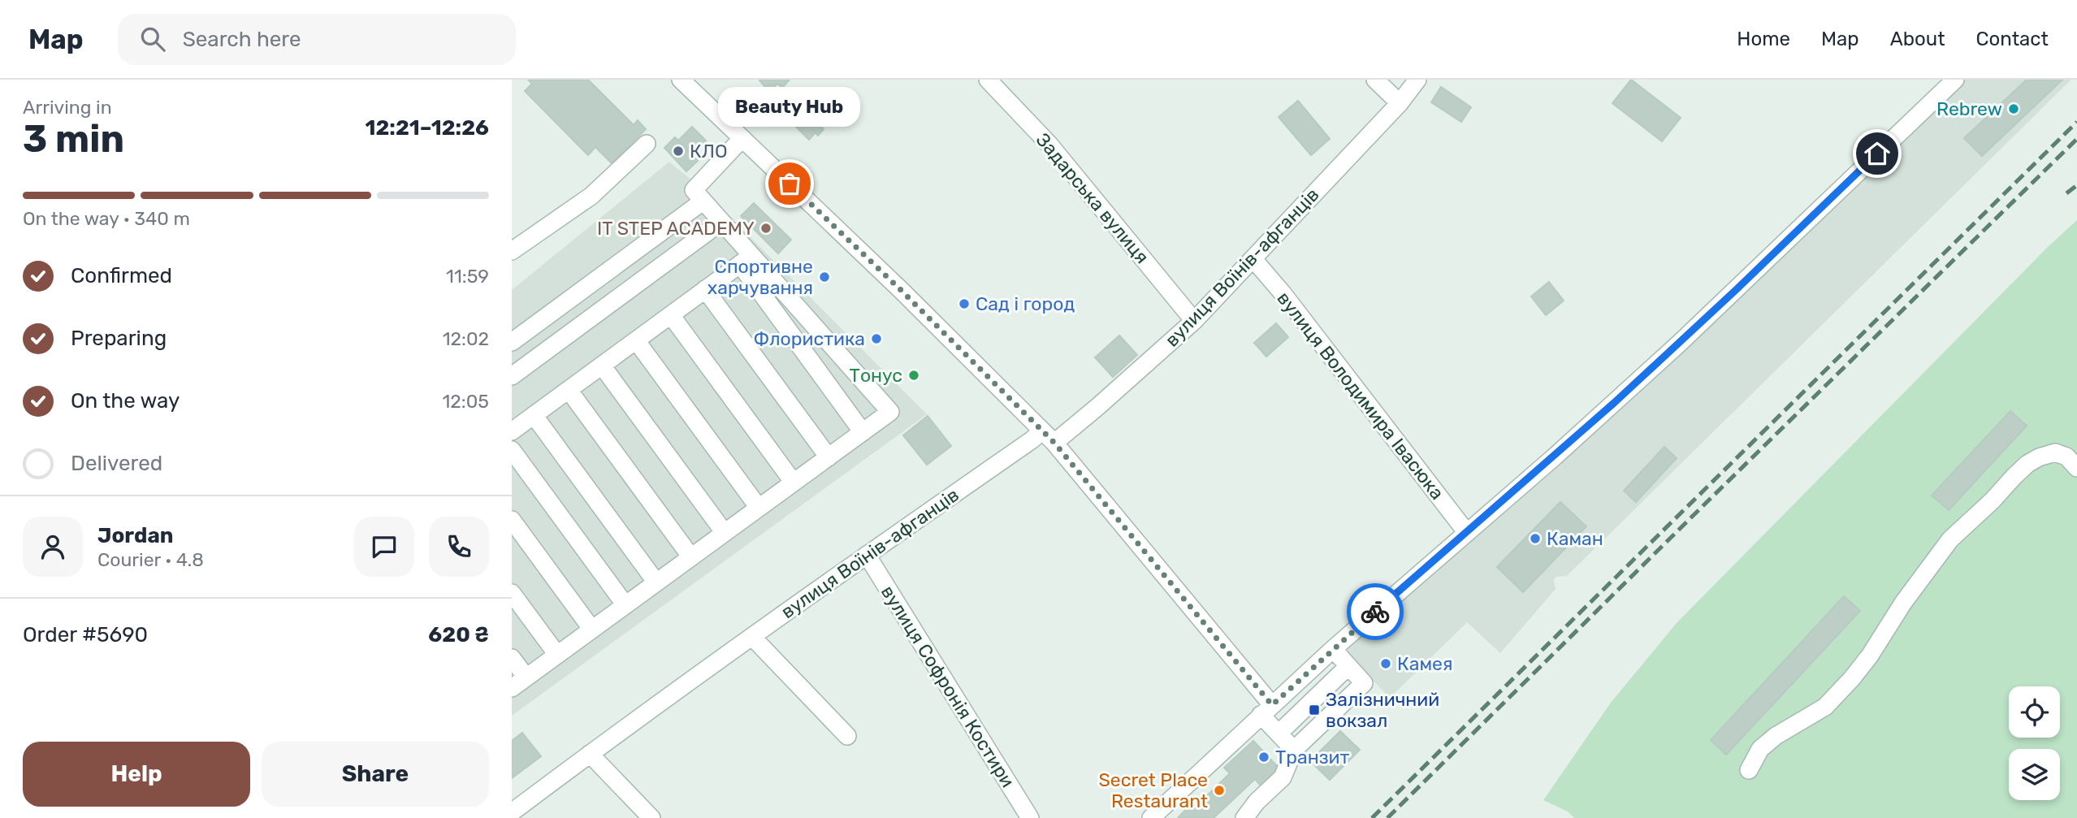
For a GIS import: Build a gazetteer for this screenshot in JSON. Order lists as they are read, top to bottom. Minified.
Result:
{"streets":{"street":["Задарська вулиця","вулиця Воїнів-афганців","вулиця Володимира Івасюка","вулиця Софронія Костири"]},"crossings":[["Задарська вулиця","вулиця Воїнів-афганців"],["вулиця Воїнів-афганців","вулиця Володимира Івасюка"],["вулиця Воїнів-афганців","вулиця Софронія Костири"]],"places":{"other":["Rebrew","КЛО","Beauty Hub","IT STEP ACADEMY","Спортивне харчування","Сад і город","Флористика","Тонус","Каман","Камея","Транзит","Secret Place Restaurant"],"transit":["Залізничний вокзал"]},"page":{"header":"Map","search":"Search here","nav":["Home","Map","About","Contact"],"heading":["3 min","Arriving in","12:21–12:26"],"panel":["Jordan","Courier · 4.8","Order #5690","620 ₴"],"bubble":"Beauty Hub","bar":"On the way · 340 m","list":[["Confirmed","11:59"],["Preparing","12:02"],["On the way","12:05"],"Delivered"],"buttons":["Help","Share"]}}
